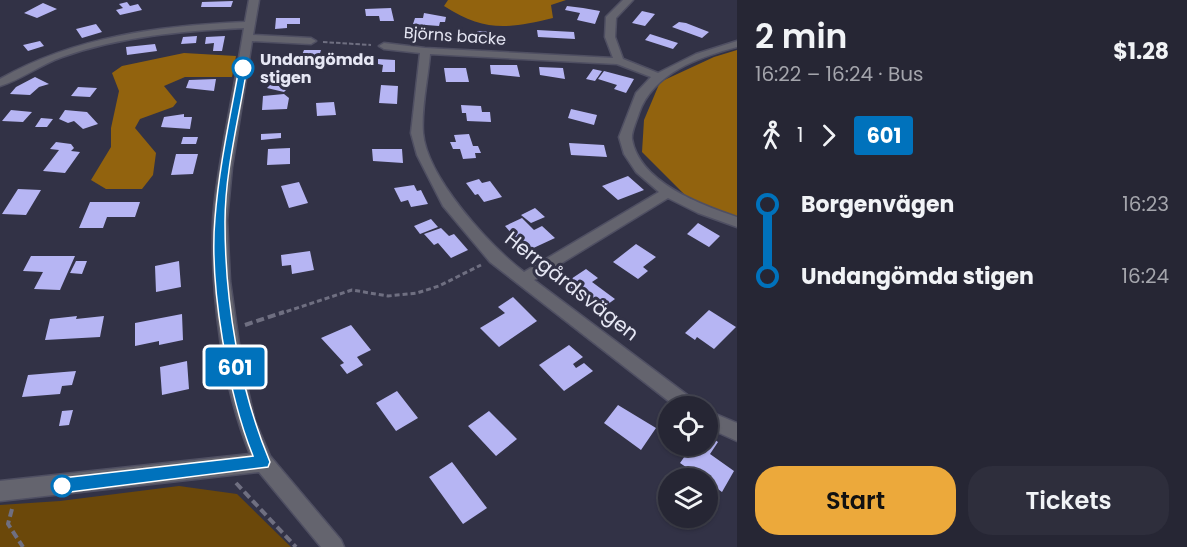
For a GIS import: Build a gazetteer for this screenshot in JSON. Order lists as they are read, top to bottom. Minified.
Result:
{"streets":{"street":["Björns backe","Herrgårdsvägen"]},"crossings":[["Björns backe","Herrgårdsvägen"]],"places":["Undangömda stigen"],"lines":["bus line 601"],"page":{"on_map":"601","heading":["2 min","16:22 – 16:24 · Bus","$1.28"],"legs":["1","601"],"list":[{"name":"Borgenvägen","value":"16:23"},{"name":"Undangömda stigen","value":"16:24"}],"buttons":["Start","Tickets"]}}
